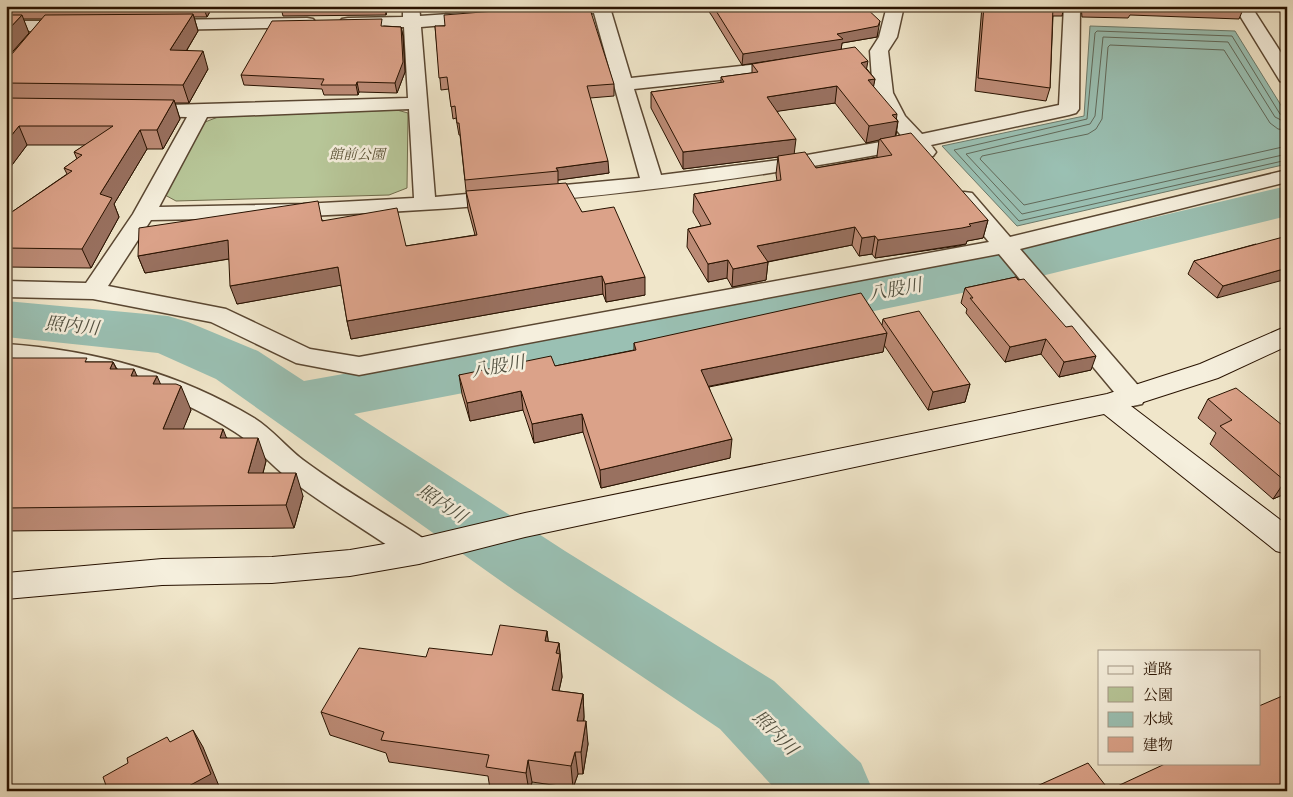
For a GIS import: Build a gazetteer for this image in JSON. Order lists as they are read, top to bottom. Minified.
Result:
{"water":["八股川","照内川"],"parks":["館前公園"],"legend":["道路","公園","水域","建物"]}
